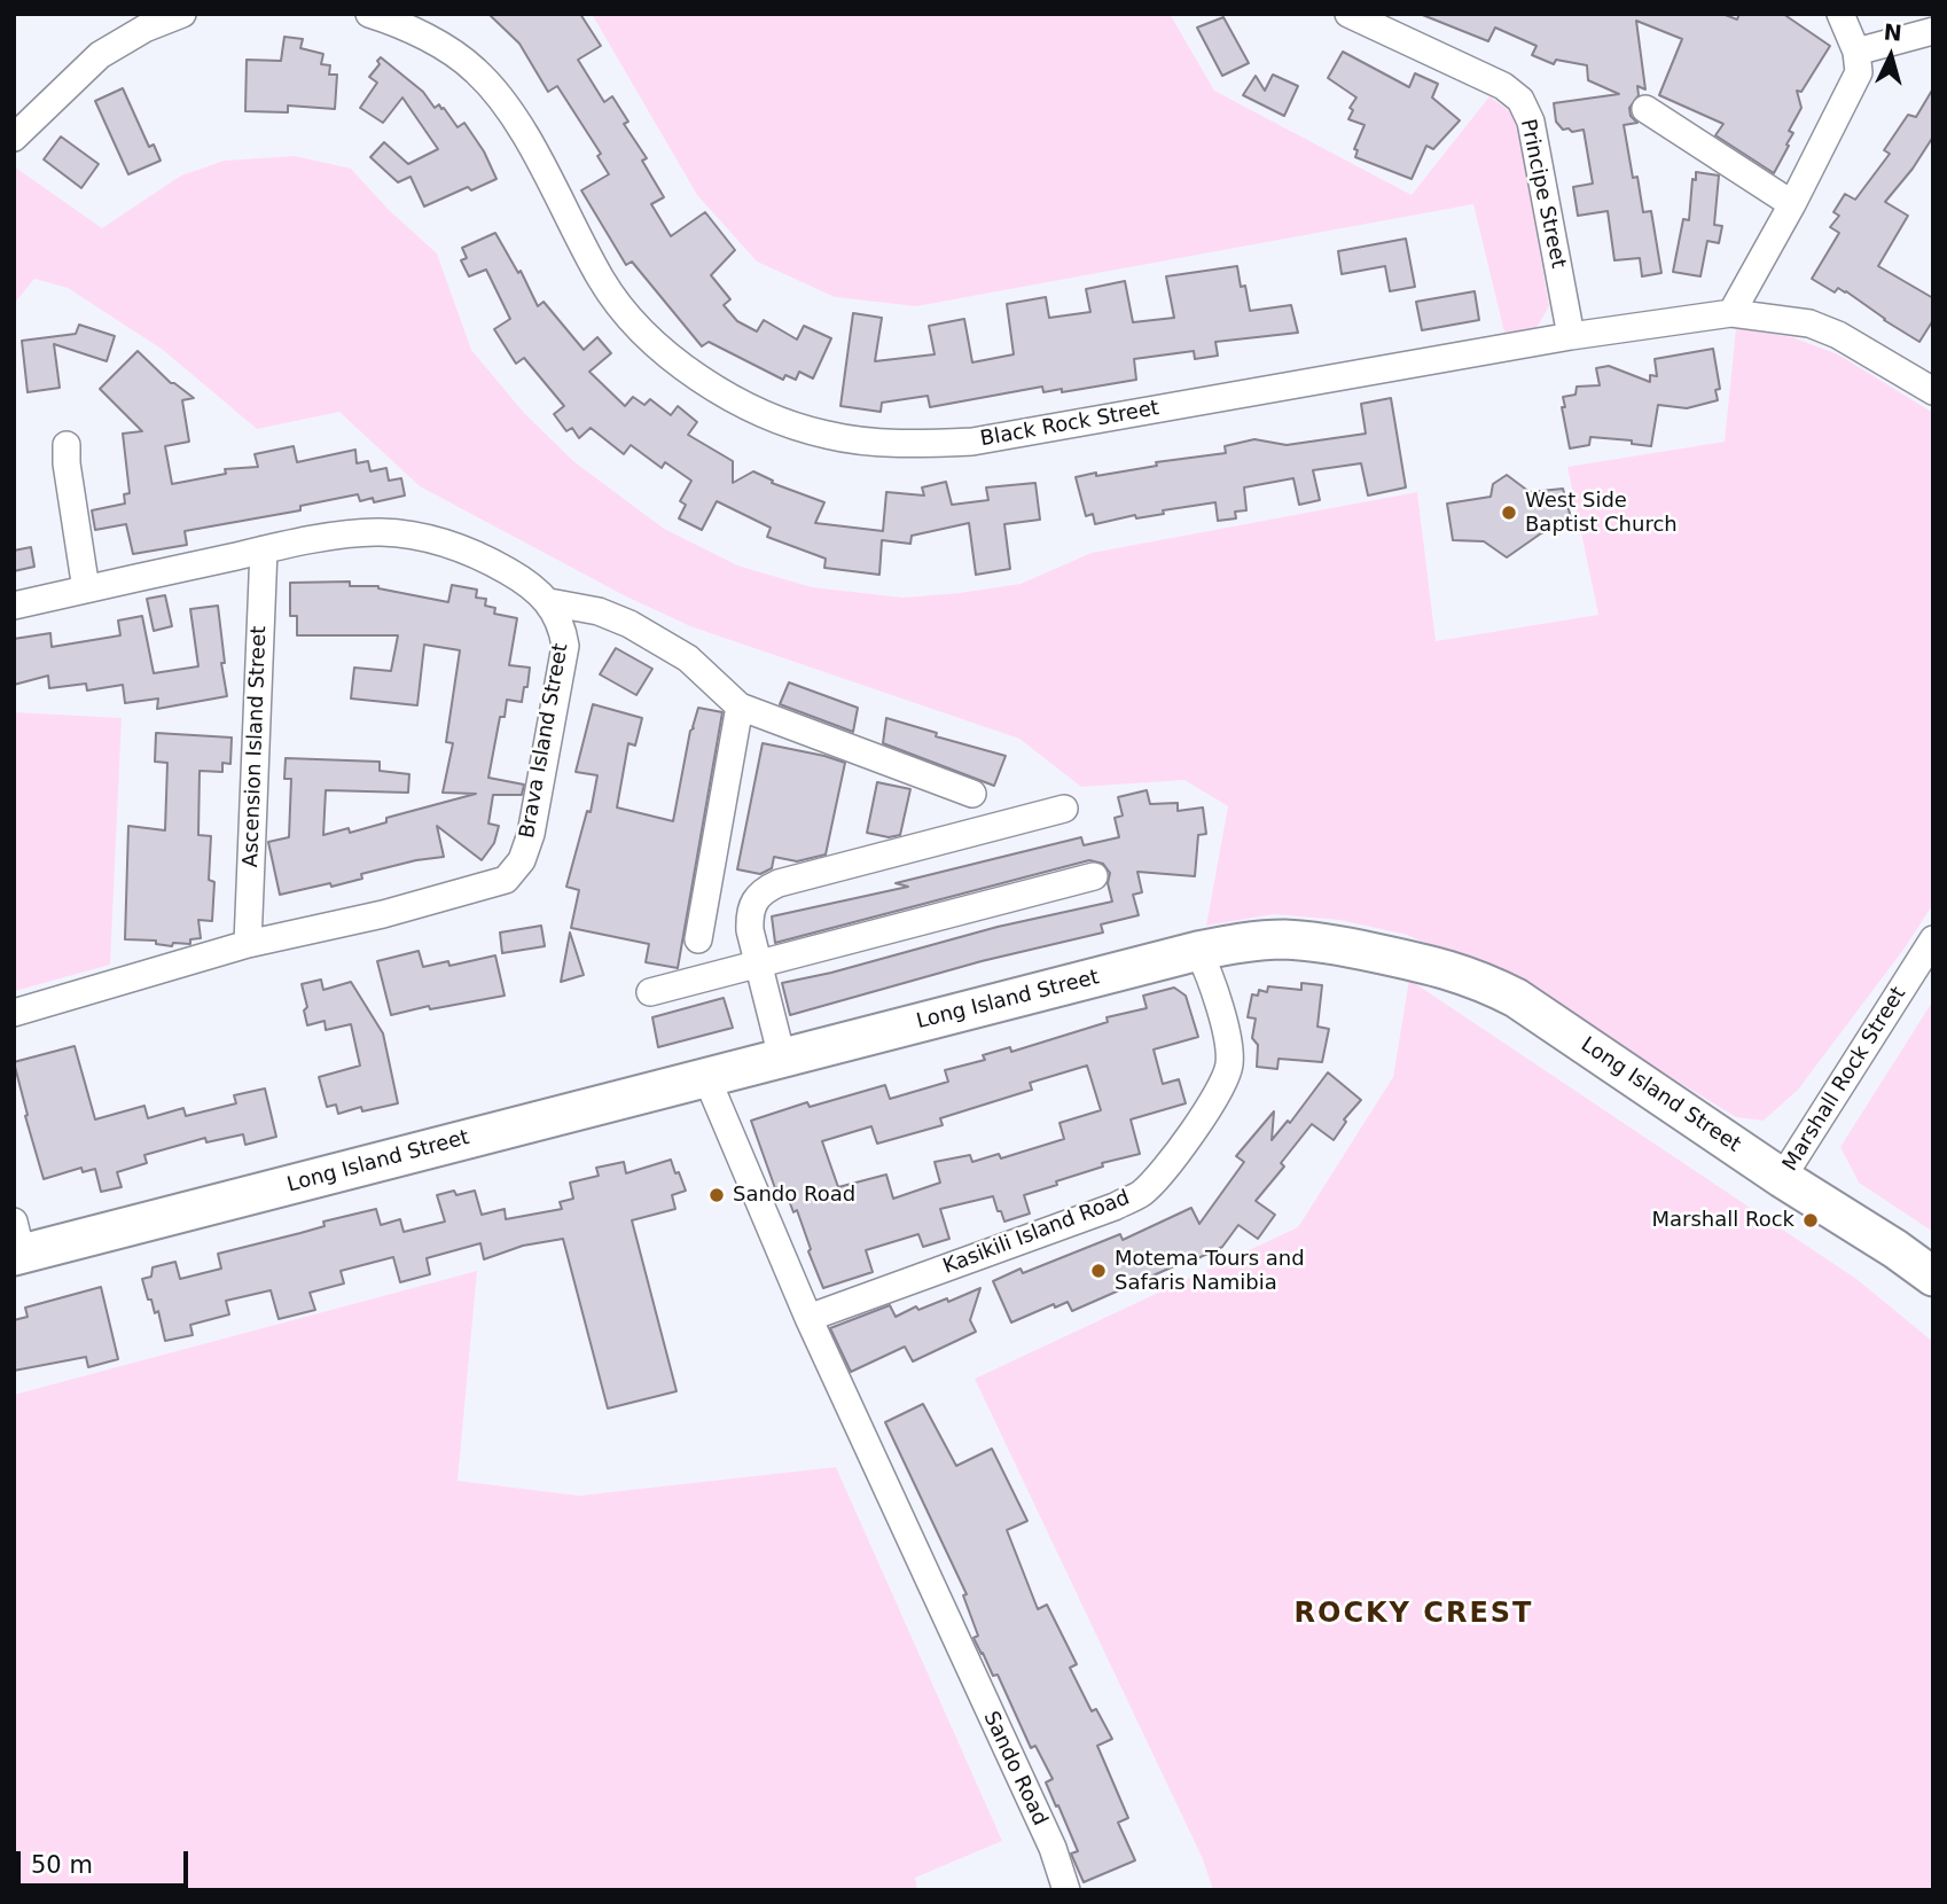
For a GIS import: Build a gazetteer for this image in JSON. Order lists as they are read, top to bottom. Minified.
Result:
{"streets":{"street":["Principe Street","Black Rock Street","Brava Island Street","Ascension Island Street","Long Island Street","Marshall Rock Street","Kasikili Island Road","Sando Road"]},"crossings":[["Principe Street","Black Rock Street"],["Brava Island Street","Ascension Island Street"],["Long Island Street","Marshall Rock Street"],["Long Island Street","Kasikili Island Road"],["Long Island Street","Sando Road"],["Kasikili Island Road","Sando Road"]],"districts":["ROCKY CREST"],"places":["West Side Baptist Church","Sando Road","Marshall Rock","Motema Tours and Safaris Namibia"],"scale_bar":"50 m","north":"top"}
